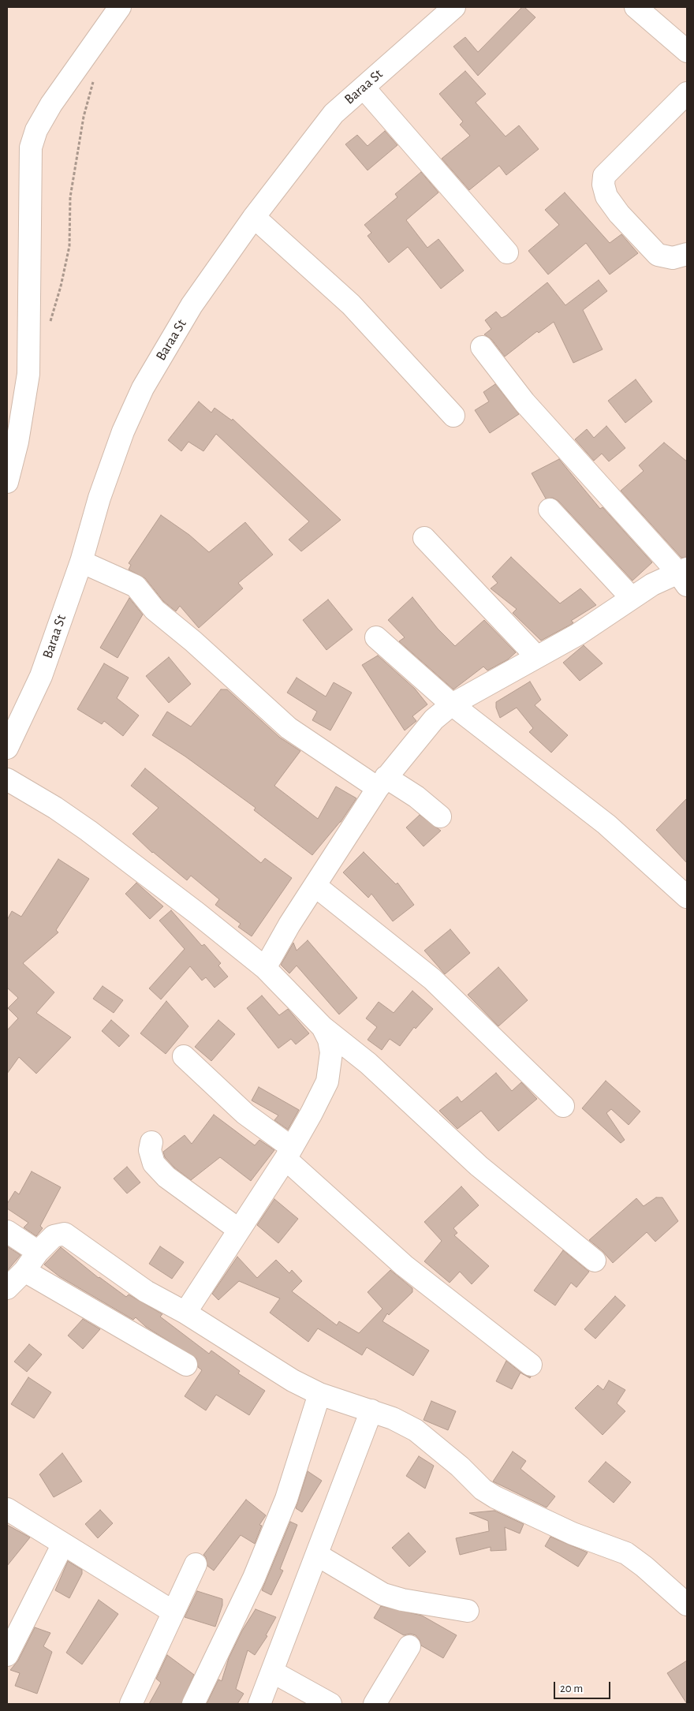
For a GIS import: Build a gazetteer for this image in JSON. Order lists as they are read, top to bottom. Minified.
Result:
{"streets":{"street":["Baraa St"]},"scale_bar":"20 m"}
